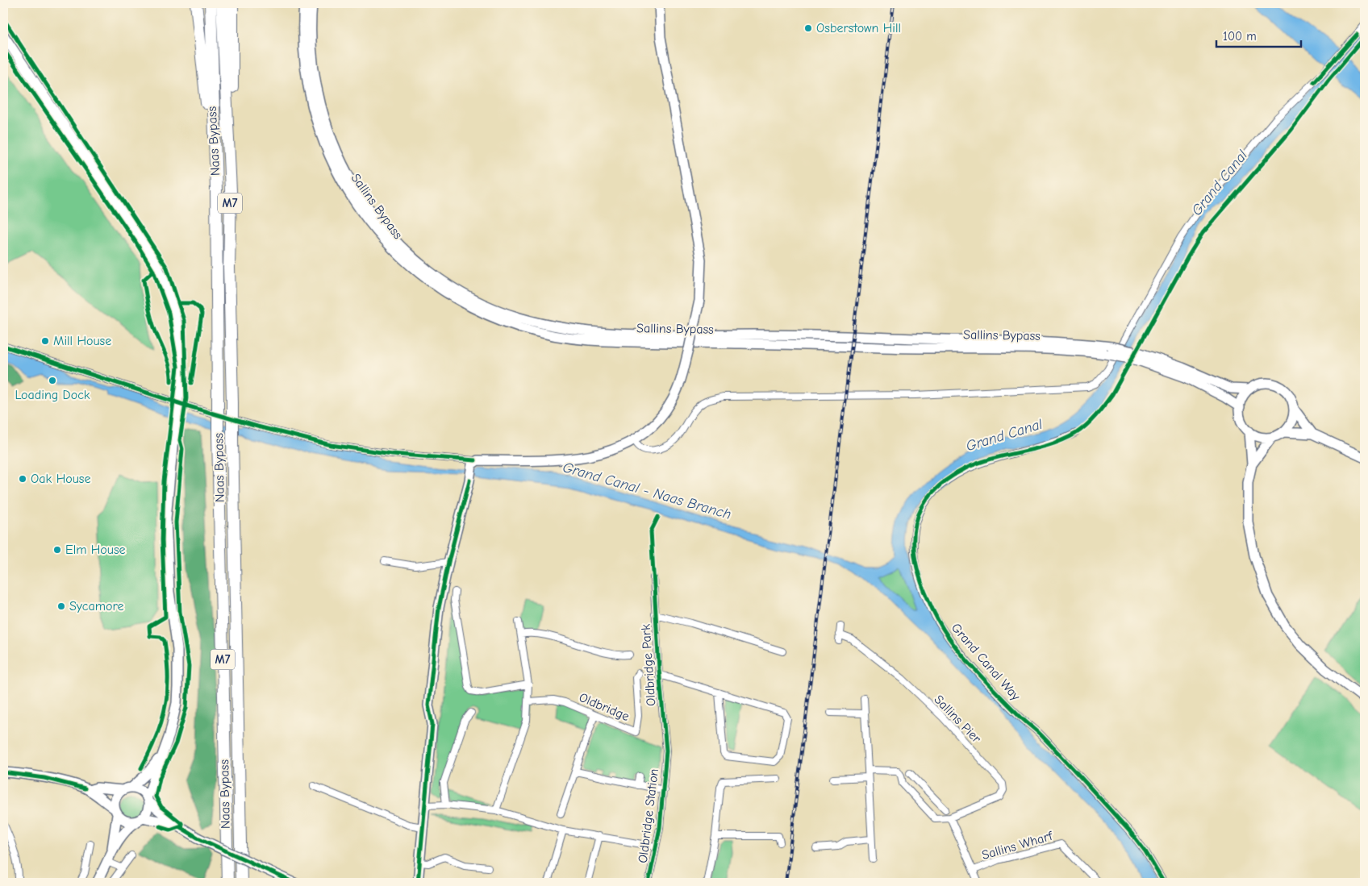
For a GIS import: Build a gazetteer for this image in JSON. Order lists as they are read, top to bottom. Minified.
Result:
{"streets":{"highway":["Naas Bypass","M7"],"main road":["Sallins Bypass"],"street":["Grand Canal Way","Oldbridge Park","Oldbridge","Sallins Pier","Oldbridge Station","Sallins Wharf"]},"crossings":[["Naas Bypass","M7"],["Oldbridge Park","Oldbridge Station"]],"water":["Grand Canal","Grand Canal - Naas Branch"],"places":["Osberstown Hill","Mill House","Loading Dock","Oak House","Elm House","Sycamore"],"scale_bar":"100 m"}
